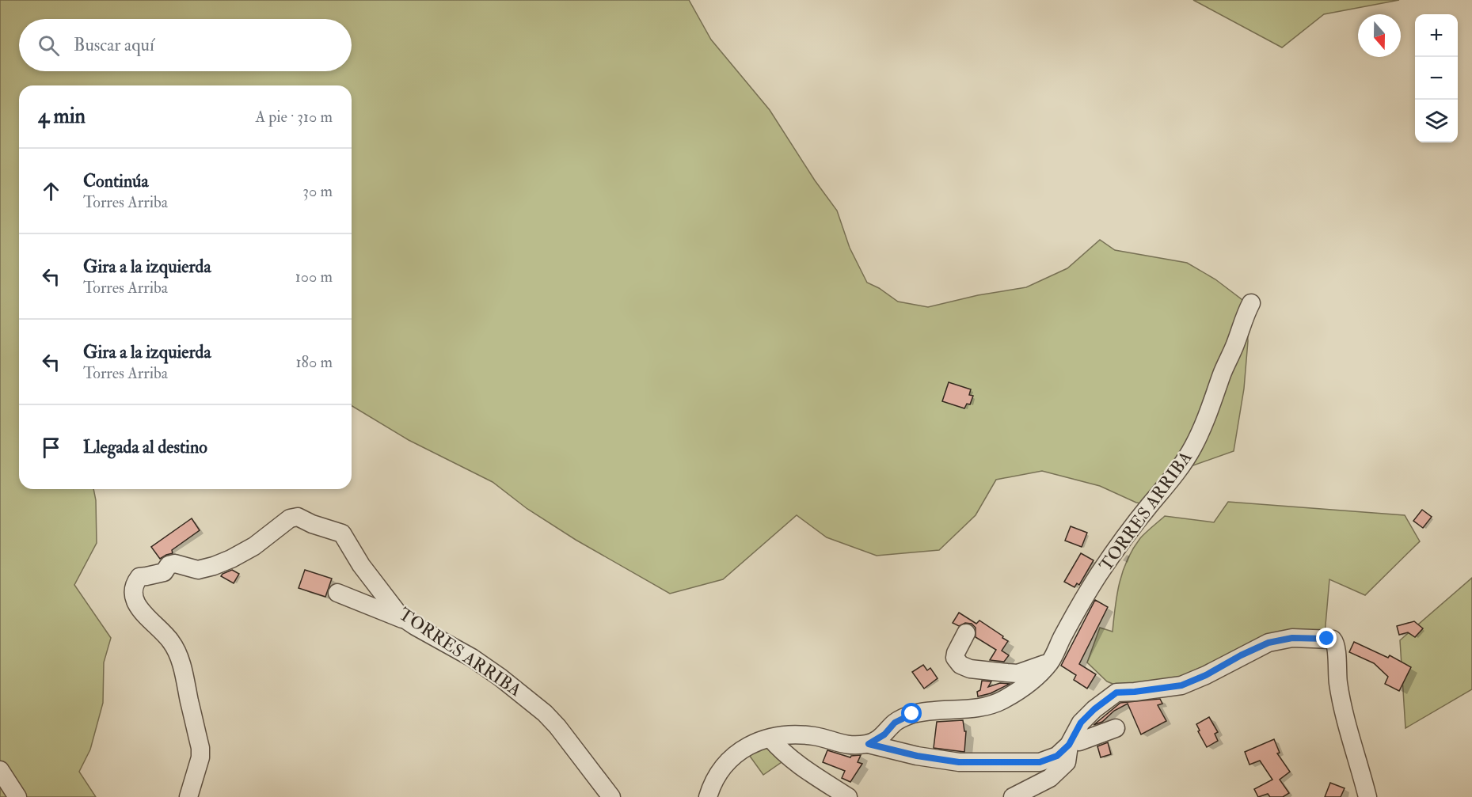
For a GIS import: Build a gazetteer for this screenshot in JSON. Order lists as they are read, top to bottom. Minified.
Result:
{"streets":{"street":["TORRES ARRIBA"]},"north":"bottom","page":{"map_buttons":["+","−"],"search":"Buscar aquí","heading":["4 min","A pie · 310 m"],"list":[["Continúa","Torres Arriba","30 m"],["Gira a la izquierda","Torres Arriba","100 m"],["Gira a la izquierda","Torres Arriba","180 m"],"Llegada al destino"]}}
